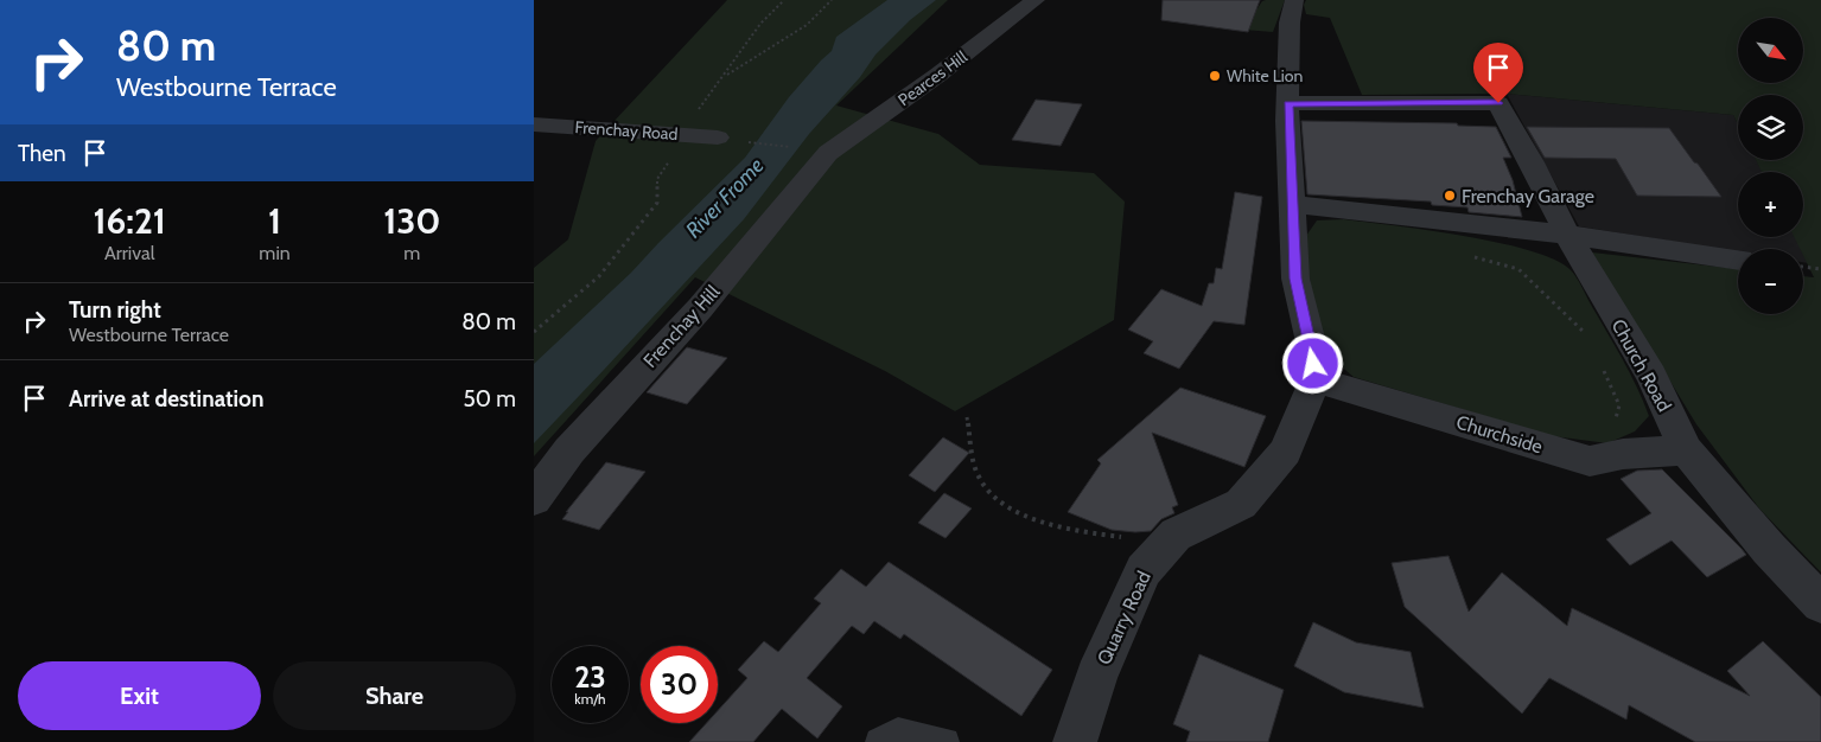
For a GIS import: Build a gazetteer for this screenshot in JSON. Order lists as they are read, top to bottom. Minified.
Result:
{"streets":{"street":["Pearces Hill","Frenchay Road","Frenchay Hill","Church Road","Churchside","Quarry Road"]},"crossings":[["Pearces Hill","Frenchay Hill"],["Church Road","Churchside"],["Church Road","Quarry Road"],["Churchside","Quarry Road"]],"water":["River Frome"],"places":["White Lion","Frenchay Garage"],"north":"bottom right","page":{"turn":["80 m","Westbourne Terrace"],"map_buttons":["+","−"],"then":"Then","eta":["16:21","Arrival","1","min","130","m"],"list":[{"name":"Turn right","note":"Westbourne Terrace","value":"80 m"},{"name":"Arrive at destination","value":"50 m"}],"speed":"23 km/h","limit":"30","buttons":["Exit","Share"]}}
